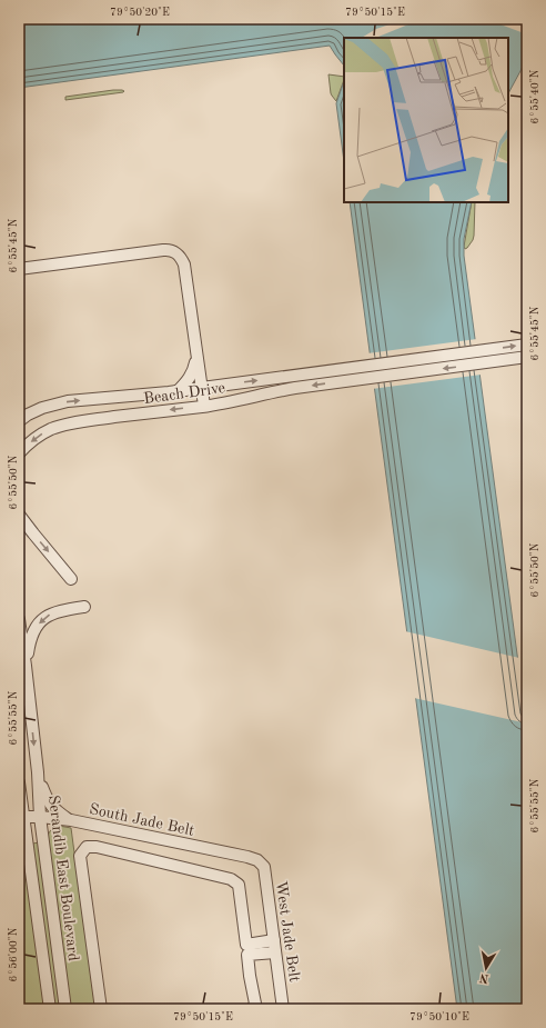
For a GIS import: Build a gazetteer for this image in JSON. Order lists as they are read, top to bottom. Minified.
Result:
{"streets":{"street":["Beach Drive","South Jade Belt","Serandib East Boulevard","West Jade Belt"]},"crossings":[["South Jade Belt","Serandib East Boulevard"],["South Jade Belt","West Jade Belt"]],"north":"bottom","coordinates":["79°50'20\"E","79°50'15\"E","6°55'40\"N","6°55'45\"N","6°55'50\"N","6°55'55\"N","6°56'00\"N","79°50'10\"E"]}
